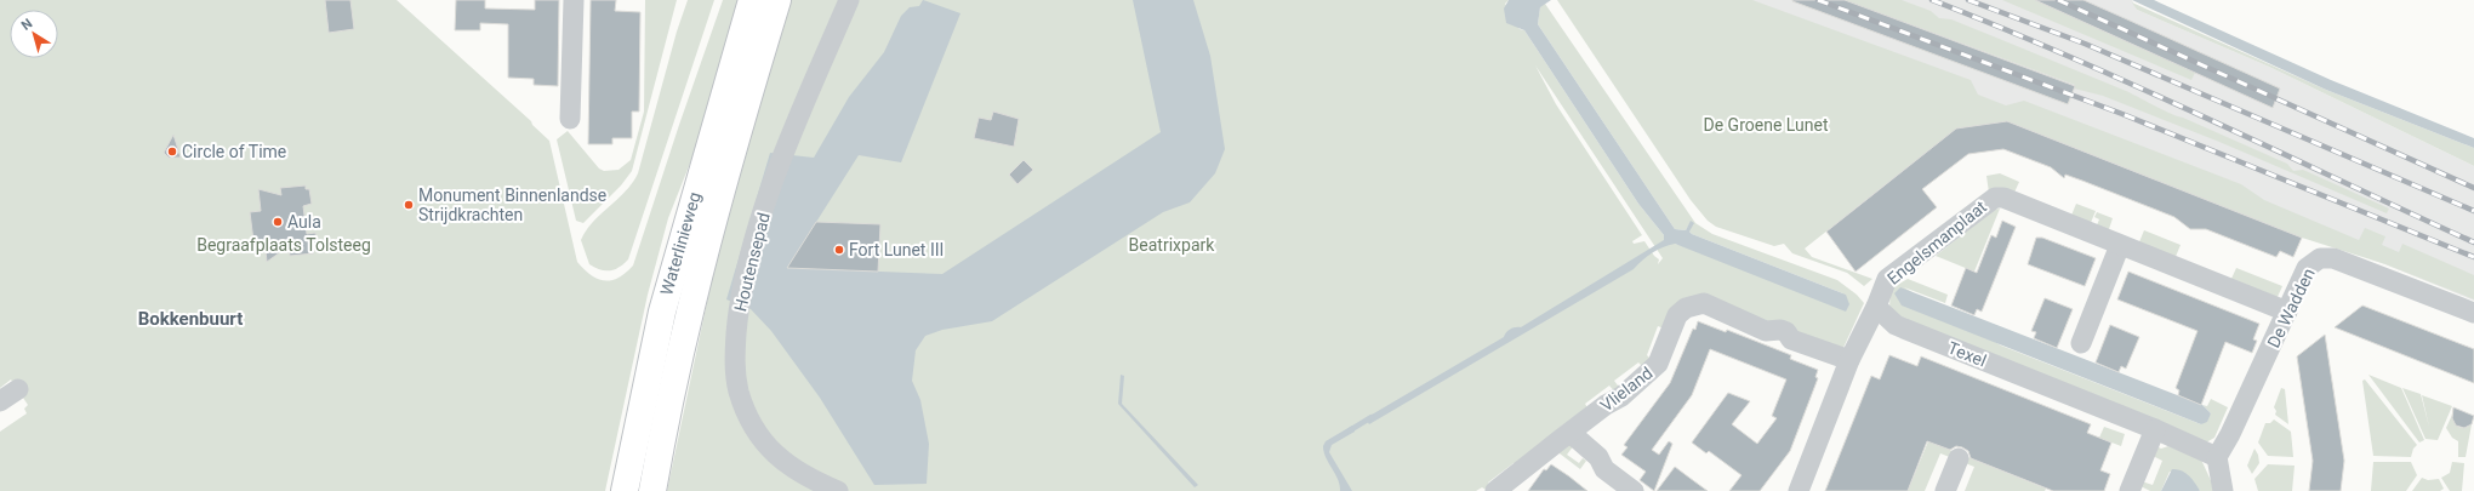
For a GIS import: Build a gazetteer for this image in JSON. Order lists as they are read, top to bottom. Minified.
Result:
{"streets":{"main road":["Waterlinieweg"],"street":["Engelsmanplaat","Houtensepad","De Wadden","Texel","Vlieland"]},"crossings":[["Engelsmanplaat","De Wadden"],["Engelsmanplaat","Texel"],["De Wadden","Texel"]],"districts":["Bokkenbuurt"],"parks":["De Groene Lunet","Begraafplaats Tolsteeg","Beatrixpark"],"places":["Circle of Time","Monument Binnenlandse Strijdkrachten","Aula","Fort Lunet III"],"north":"top left"}
